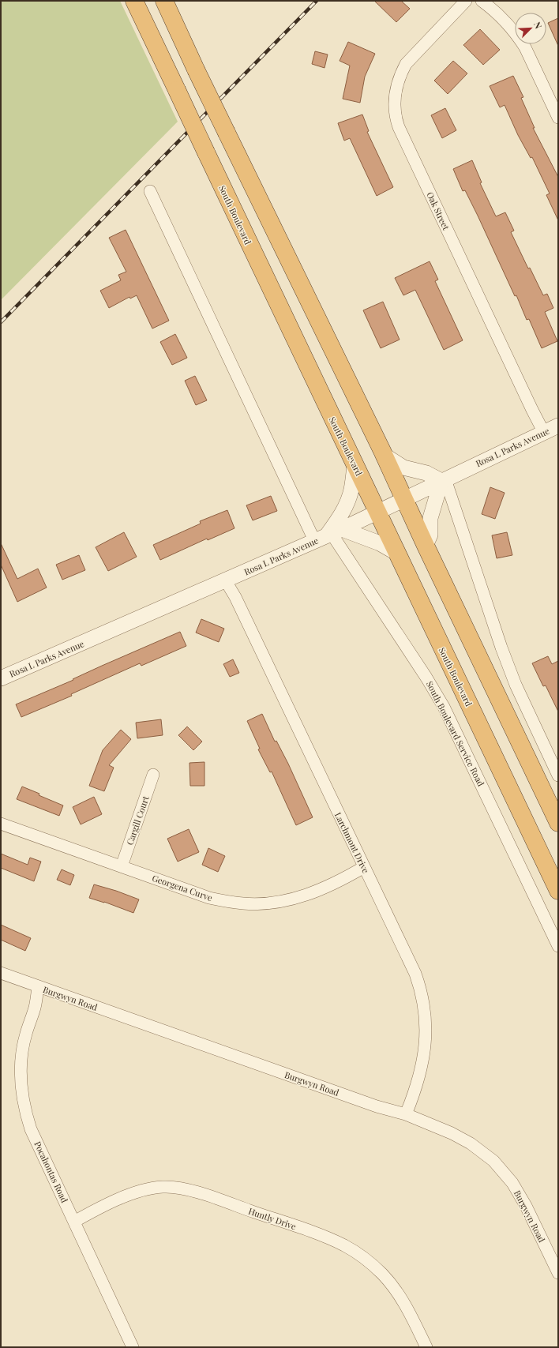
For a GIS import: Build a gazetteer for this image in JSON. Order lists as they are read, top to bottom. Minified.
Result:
{"streets":{"highway":["South Boulevard"],"street":["Oak Street","Rosa L Parks Avenue","South Boulevard Service Road","Cargill Court","Larchmont Drive","Georgena Curve","Burgwyn Road","Pocahontas Road","Huntly Drive"]},"crossings":[["Oak Street","Rosa L Parks Avenue"],["South Boulevard","Rosa L Parks Avenue"],["Rosa L Parks Avenue","South Boulevard Service Road"],["Rosa L Parks Avenue","Larchmont Drive"],["Cargill Court","Georgena Curve"],["Larchmont Drive","Georgena Curve"],["Larchmont Drive","Burgwyn Road"],["Burgwyn Road","Pocahontas Road"],["Pocahontas Road","Huntly Drive"]],"north":"top right"}
